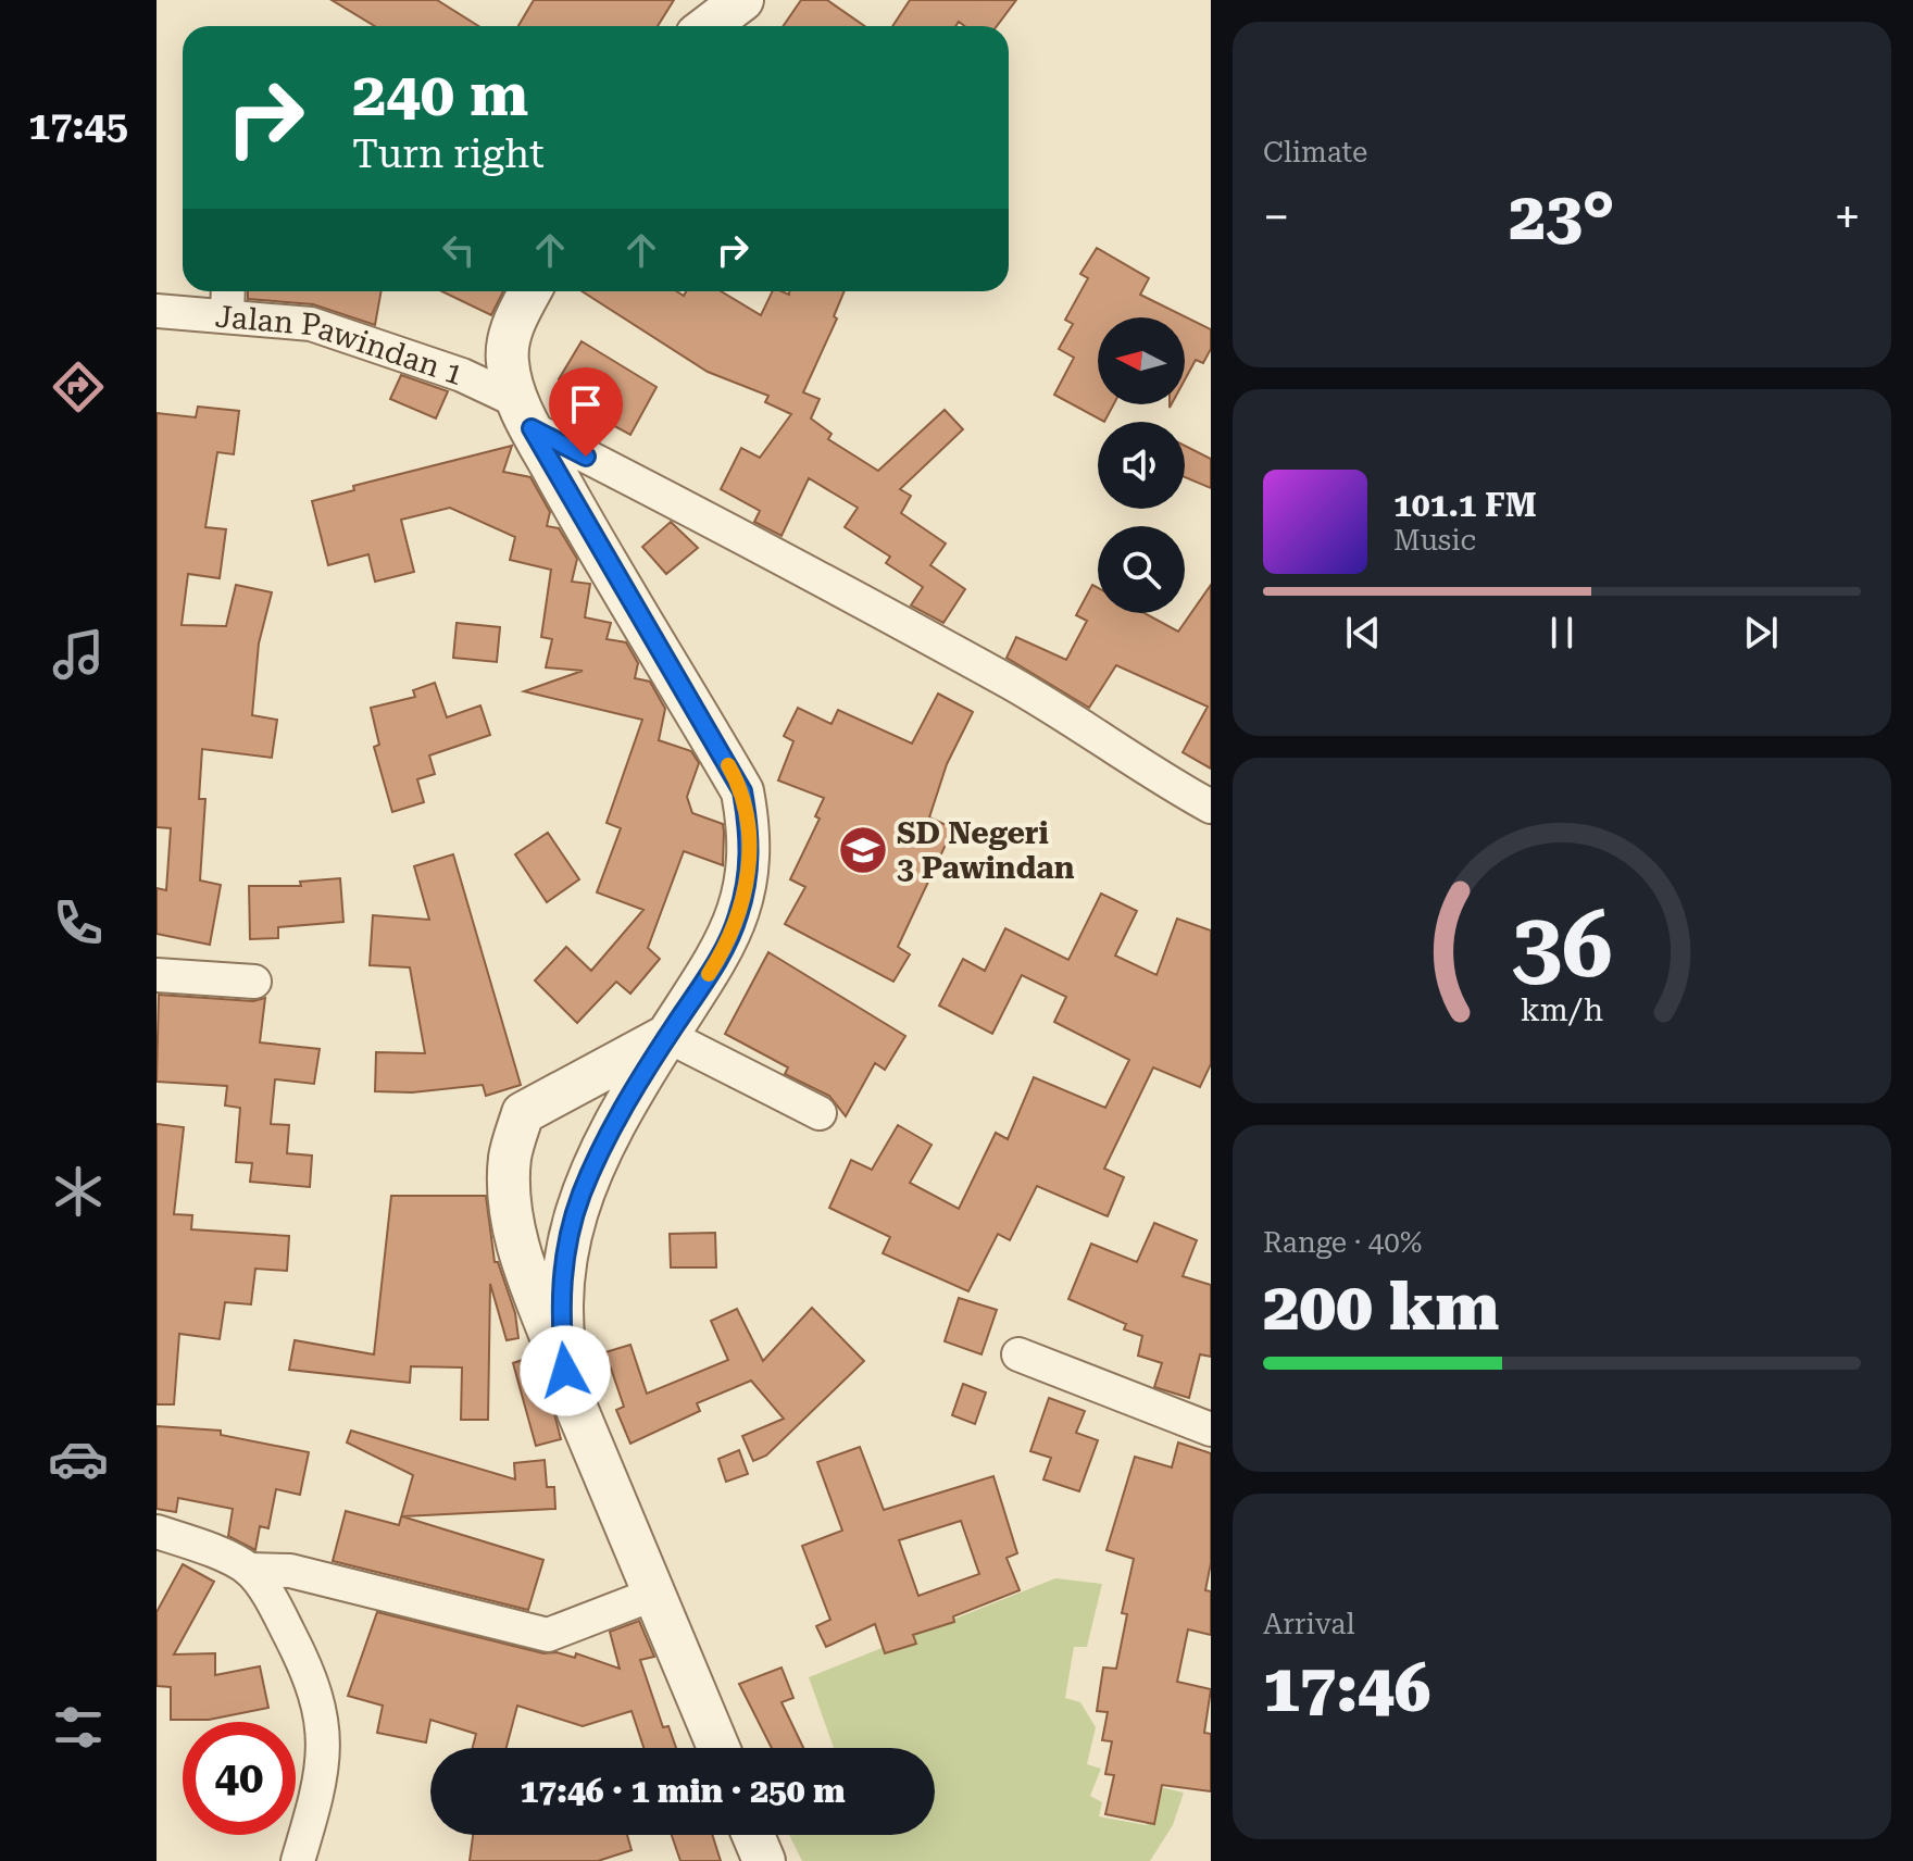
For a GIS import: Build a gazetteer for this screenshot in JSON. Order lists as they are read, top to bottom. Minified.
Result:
{"streets":{"street":["Jalan Pawindan 1"]},"places":{"school or university":["SD Negeri 3 Pawindan"]},"north":"left","page":{"tabs":"17:45","tile":["Climate",["Range · 40%","200 km"],["Arrival","17:46"]],"turn":["240 m","Turn right"],"heat":["−","23°","+"],"song":["101.1 FM","Music"],"limit":"40","trip":"17:46 · 1 min · 250 m","gauge":["36","km/h"]}}
